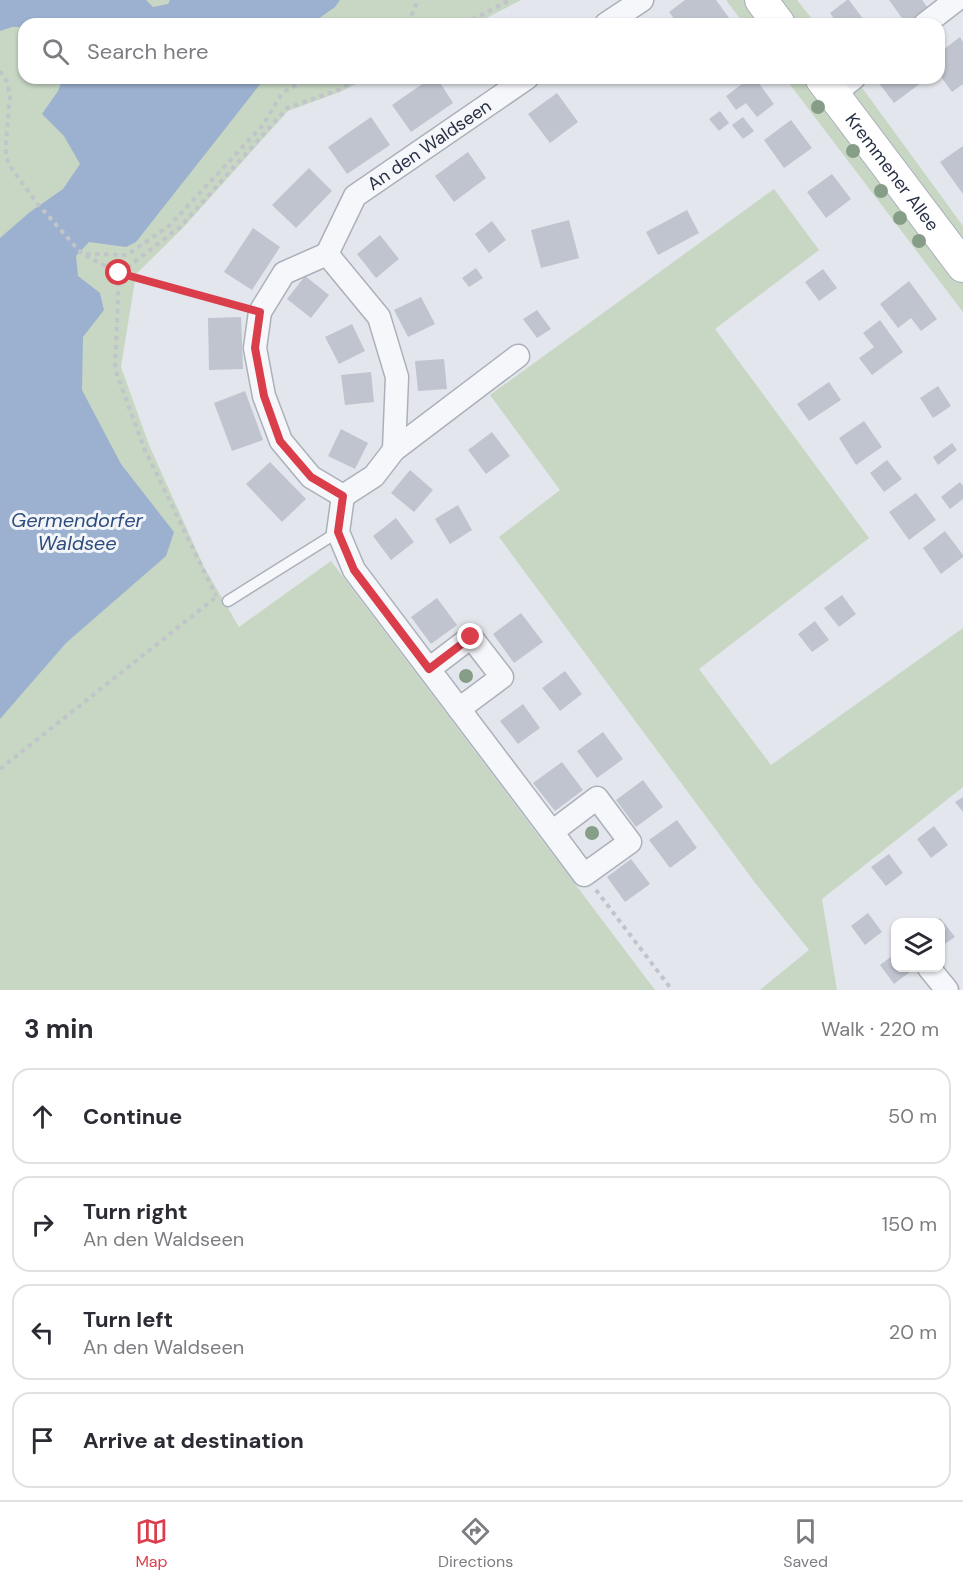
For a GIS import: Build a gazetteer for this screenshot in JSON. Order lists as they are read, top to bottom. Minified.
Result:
{"streets":{"main road":["Kremmener Allee"],"street":["An den Waldseen"]},"water":["Germendorfer Waldsee"],"page":{"search":"Search here","heading":["3 min","Walk · 220 m"],"list":[["Continue","50 m"],["Turn right","An den Waldseen","150 m"],["Turn left","An den Waldseen","20 m"],"Arrive at destination"],"nav":["Map","Directions","Saved"]}}
